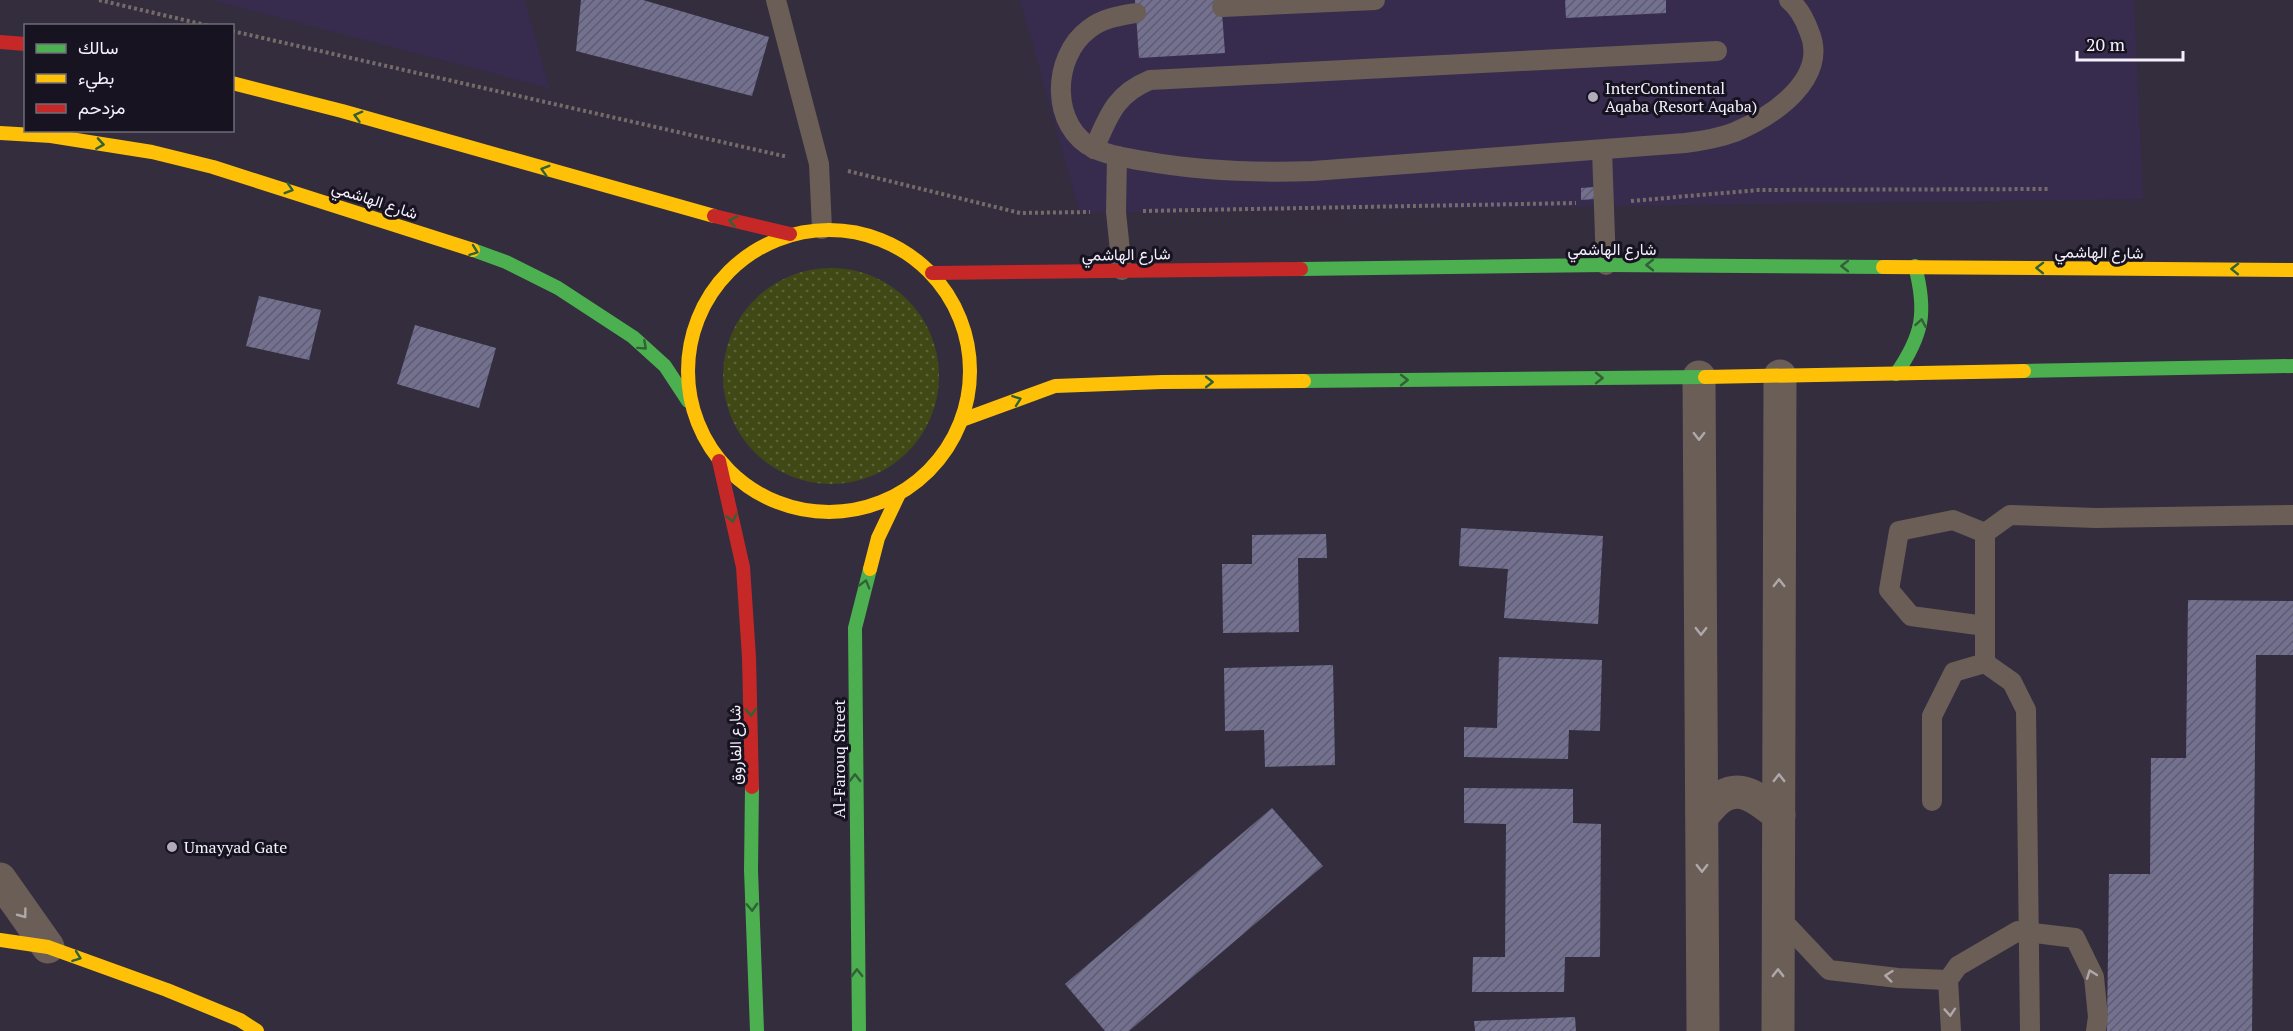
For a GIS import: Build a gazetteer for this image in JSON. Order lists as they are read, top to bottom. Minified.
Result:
{"streets":{"main road":["شارع الهاشمي","شارع الفاروق","Al-Farouq Street"]},"one_way":["شارع الفاروق","Al-Farouq Street"],"places":["InterContinental Aqaba (Resort Aqaba)","Umayyad Gate"],"legend":["سالك","بطيء","مزدحم"],"scale_bar":"20 m"}
